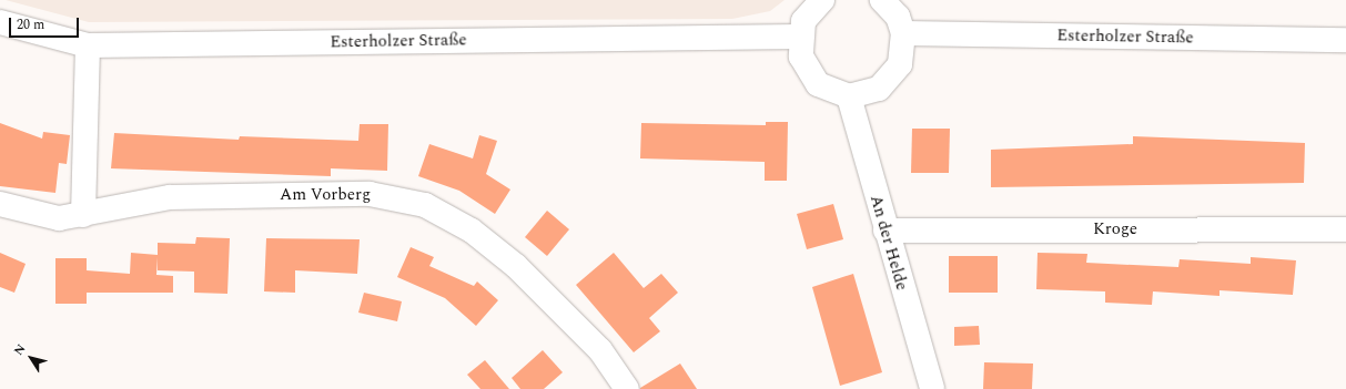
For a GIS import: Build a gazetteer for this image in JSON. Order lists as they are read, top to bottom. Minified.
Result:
{"streets":{"street":["Esterholzer Straße","Am Vorberg","Kroge","An der Helde"]},"crossings":[["Kroge","An der Helde"]],"scale_bar":"20 m","north":"top left"}
